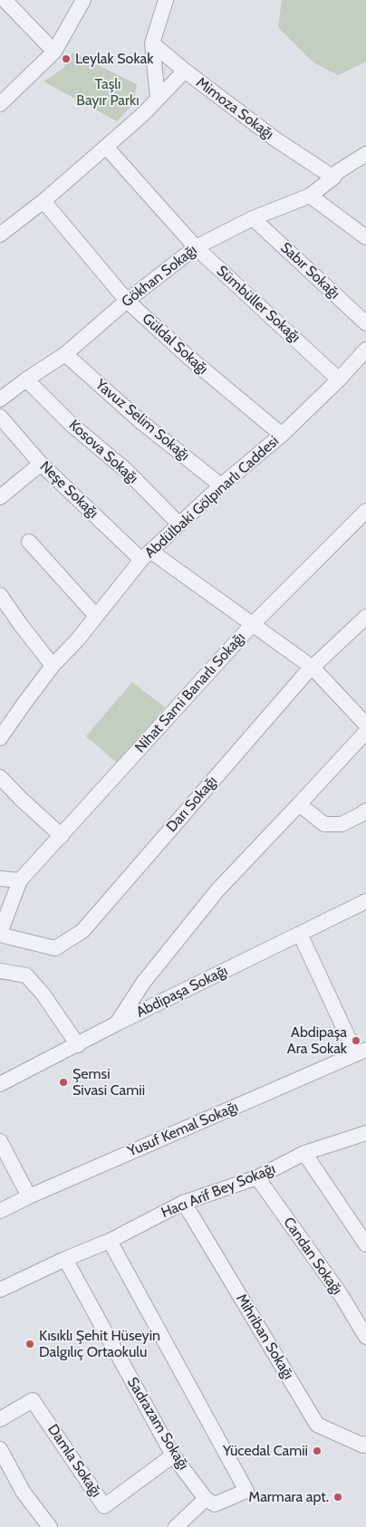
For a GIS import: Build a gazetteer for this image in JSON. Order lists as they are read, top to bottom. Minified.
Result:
{"streets":{"street":["Mimoza Sokağı","Sabır Sokağı","Gökhan Sokağı","Sümbüller Sokağı","Güldal Sokağı","Yavuz Selim Sokağı","Kosova Sokağı","Neşe Sokağı","Abdülbaki Gölpınarlı Caddesi","Nihat Sami Banarlı Sokağı","Darı Sokağı","Abdipaşa Sokağı","Yusuf Kemal Sokağı","Hacı Arif Bey Sokağı","Candan Sokağı","Mihriban Sokağı","Sadrazam Sokağı","Damla Sokağı"]},"crossings":[["Mimoza Sokağı","Gökhan Sokağı"],["Mimoza Sokağı","Sümbüller Sokağı"],["Mimoza Sokağı","Güldal Sokağı"],["Sabır Sokağı","Gökhan Sokağı"],["Gökhan Sokağı","Sümbüller Sokağı"],["Gökhan Sokağı","Güldal Sokağı"],["Gökhan Sokağı","Yavuz Selim Sokağı"],["Gökhan Sokağı","Kosova Sokağı"],["Sümbüller Sokağı","Abdülbaki Gölpınarlı Caddesi"],["Güldal Sokağı","Abdülbaki Gölpınarlı Caddesi"],["Yavuz Selim Sokağı","Abdülbaki Gölpınarlı Caddesi"],["Kosova Sokağı","Abdülbaki Gölpınarlı Caddesi"],["Neşe Sokağı","Abdülbaki Gölpınarlı Caddesi"],["Neşe Sokağı","Nihat Sami Banarlı Sokağı"],["Neşe Sokağı","Darı Sokağı"],["Nihat Sami Banarlı Sokağı","Darı Sokağı"],["Hacı Arif Bey Sokağı","Candan Sokağı"],["Hacı Arif Bey Sokağı","Mihriban Sokağı"],["Hacı Arif Bey Sokağı","Sadrazam Sokağı"],["Sadrazam Sokağı","Damla Sokağı"]],"parks":["Taşlı Bayır Parkı"],"places":["Leylak Sokak","Abdipaşa Ara Sokak","Şemsi Sivasi Camii","Kısıklı Şehit Hüseyin Dalgılıç Ortaokulu","Yücedal Camii","Marmara apt."]}
